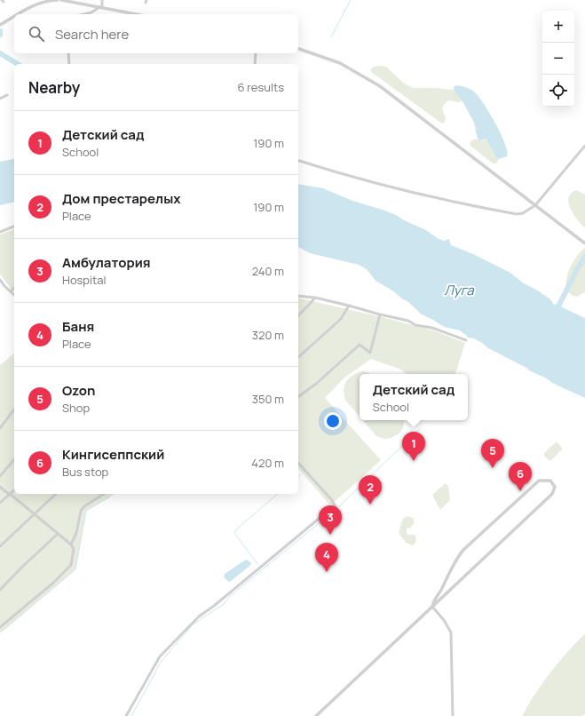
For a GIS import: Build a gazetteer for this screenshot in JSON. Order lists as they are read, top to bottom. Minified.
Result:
{"water":["Луга"],"page":{"map_buttons":["+","−"],"search":"Search here","heading":["Nearby","6 results"],"list":[{"mark":"1","name":"Детский сад","note":"School","value":"190 m"},{"mark":"2","name":"Дом престарелых","note":"Place","value":"190 m"},{"mark":"3","name":"Амбулатория","note":"Hospital","value":"240 m"},{"mark":"4","name":"Баня","note":"Place","value":"320 m"},{"mark":"5","name":"Ozon","note":"Shop","value":"350 m"},{"mark":"6","name":"Кингисеппский","note":"Bus stop","value":"420 m"}],"popup":["Детский сад","School"],"pins":["1","5","6","2","3","4"]}}
